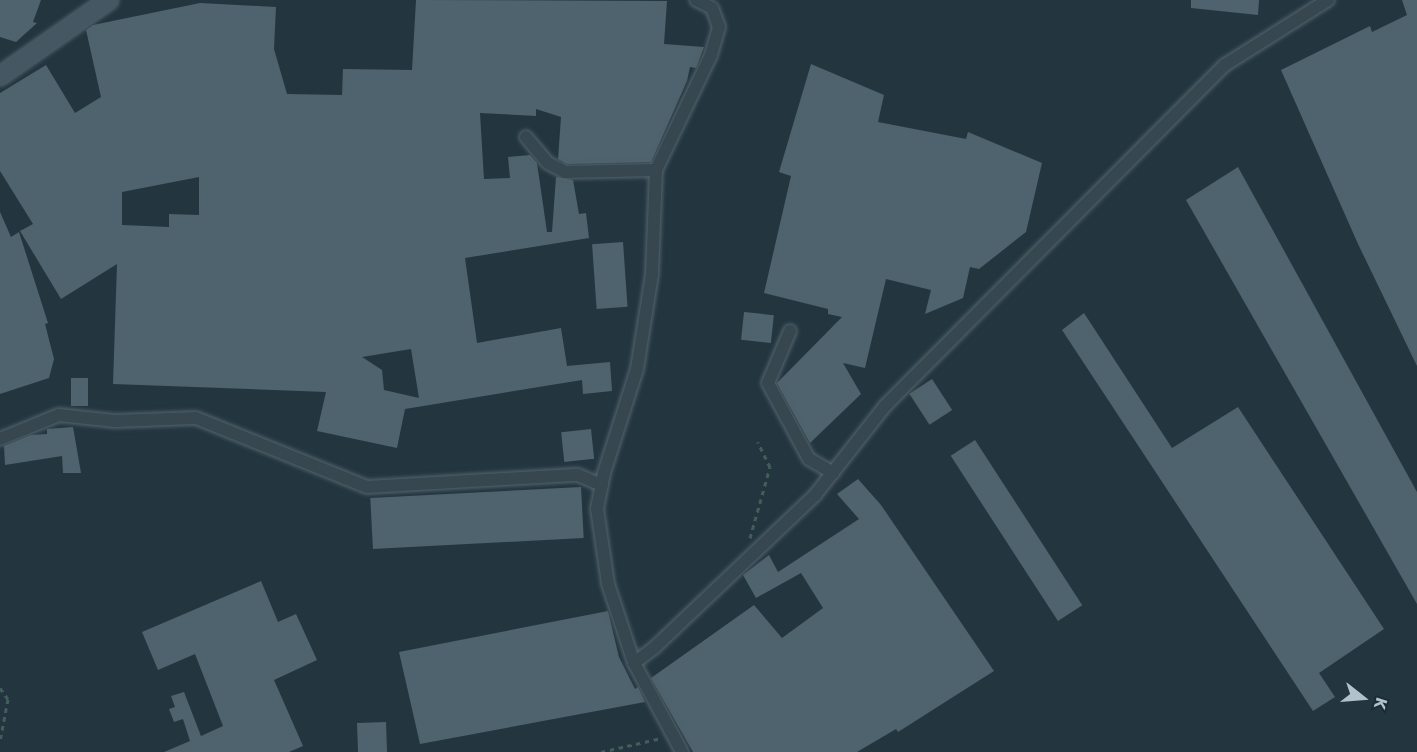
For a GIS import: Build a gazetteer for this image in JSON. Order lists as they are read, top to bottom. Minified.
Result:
{"north":"right"}
